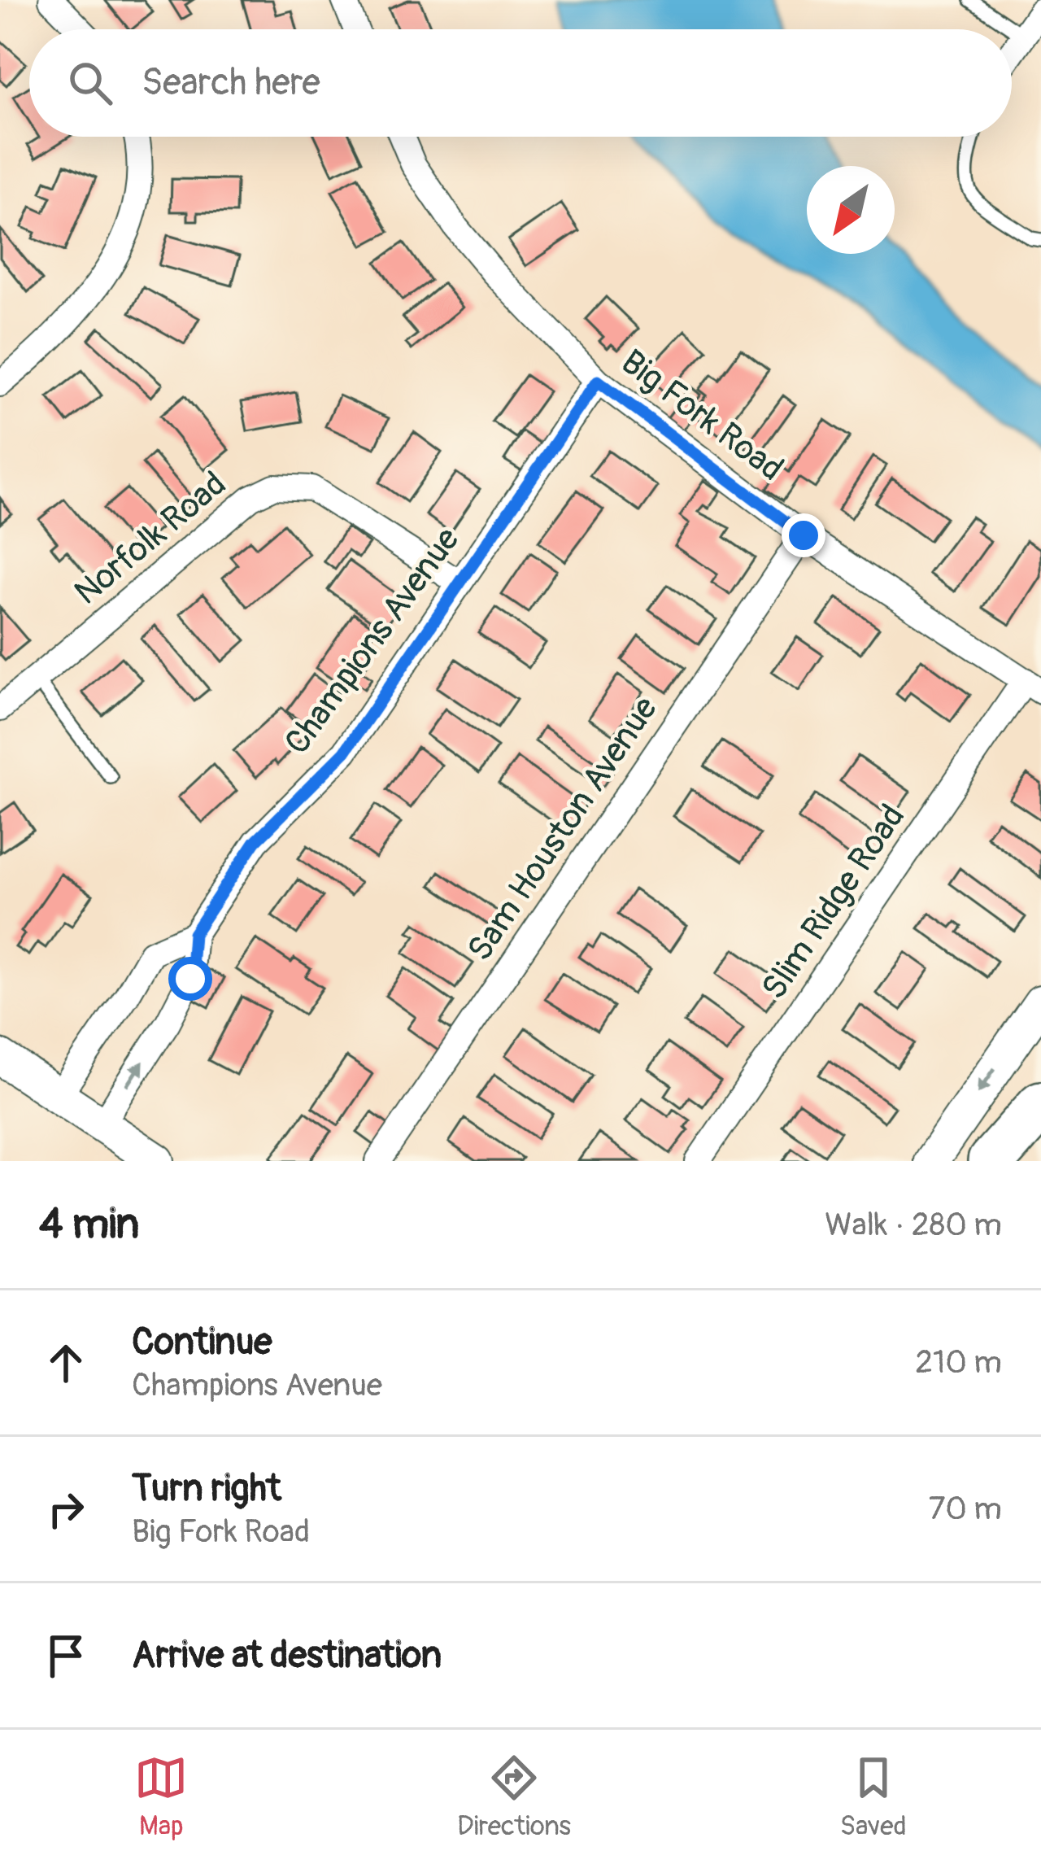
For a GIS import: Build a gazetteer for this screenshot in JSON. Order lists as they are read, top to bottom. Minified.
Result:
{"streets":{"street":["Big Fork Road","Norfolk Road","Champions Avenue","Sam Houston Avenue","Slim Ridge Road"]},"crossings":[["Big Fork Road","Champions Avenue"],["Big Fork Road","Sam Houston Avenue"],["Big Fork Road","Slim Ridge Road"],["Norfolk Road","Champions Avenue"]],"north":"bottom left","page":{"search":"Search here","heading":["4 min","Walk · 280 m"],"list":[["Continue","Champions Avenue","210 m"],["Turn right","Big Fork Road","70 m"],"Arrive at destination"],"nav":["Map","Directions","Saved"]}}
